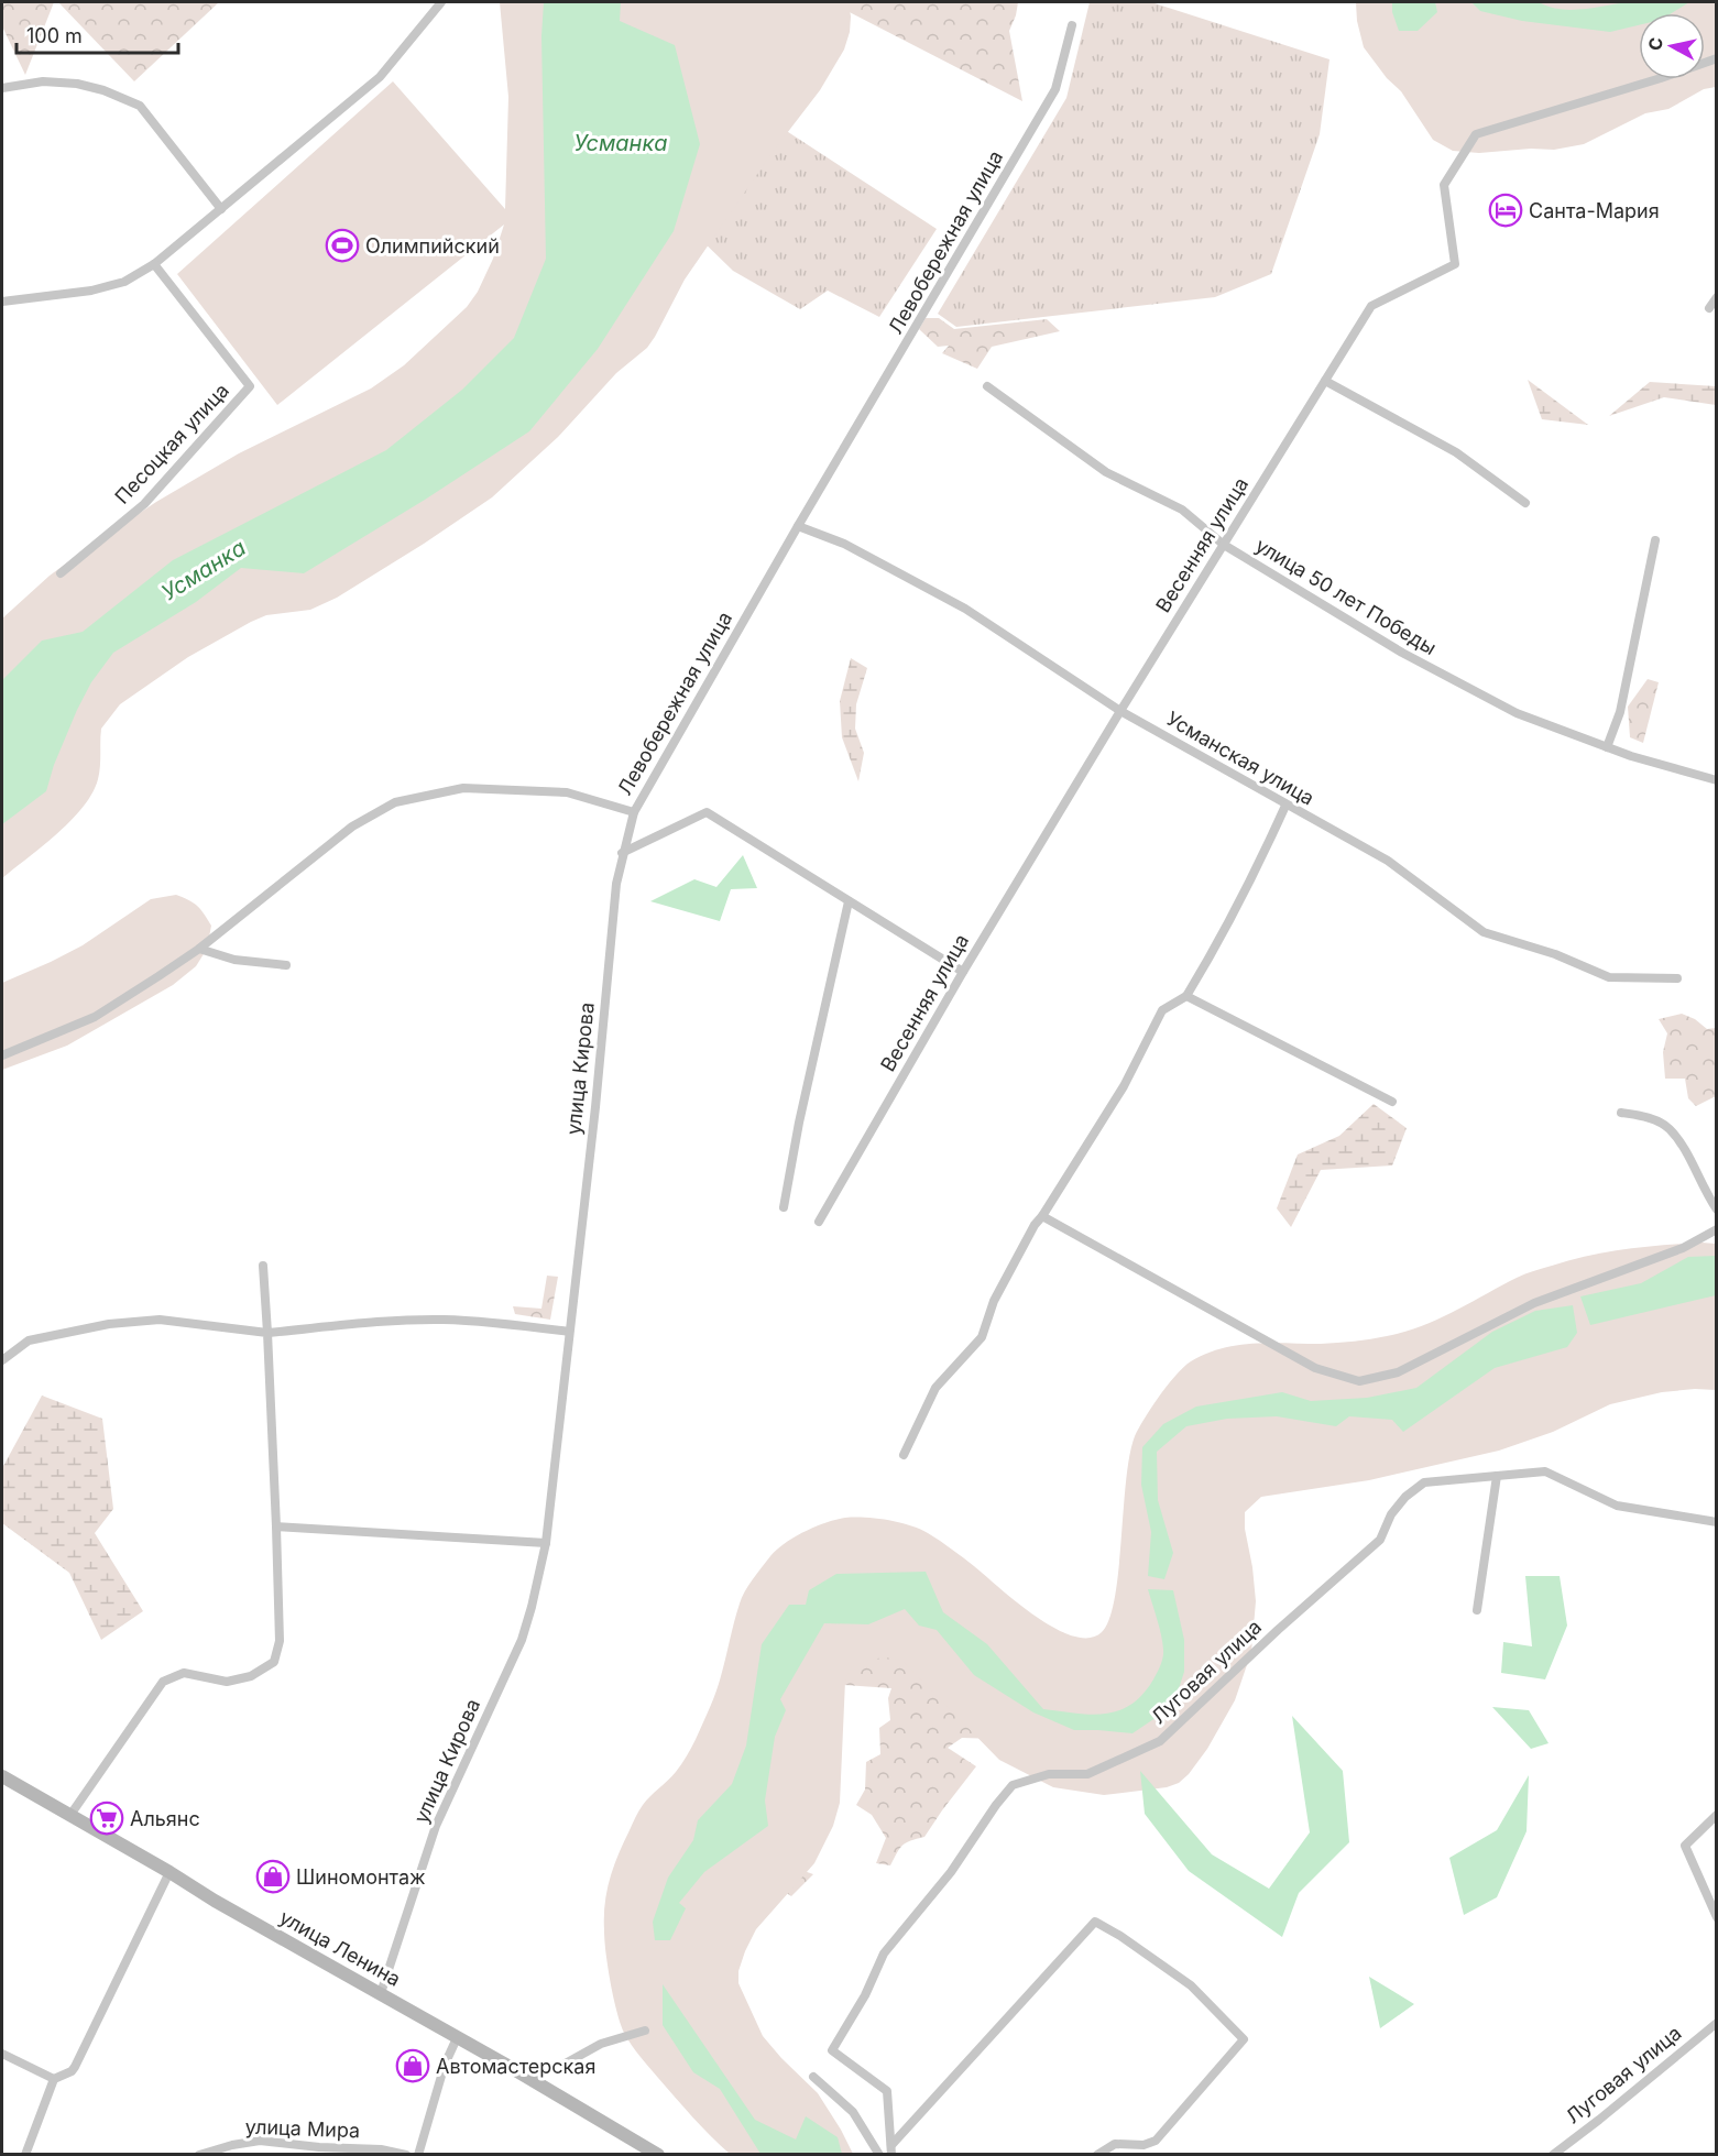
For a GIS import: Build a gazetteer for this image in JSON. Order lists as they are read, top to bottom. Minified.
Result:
{"streets":{"main road":["улица Ленина"],"street":["Левобережная улица","Песоцкая улица","Весенняя улица","улица 50 лет Победы","Усманская улица","улица Кирова","Луговая улица","улица Мира"]},"crossings":[["Левобережная улица","Усманская улица"],["Левобережная улица","улица Кирова"],["Весенняя улица","улица 50 лет Победы"],["Весенняя улица","Усманская улица"],["улица Кирова","улица Ленина"]],"water":["Усманка"],"places":{"hotel":["Санта-Мария"],"sports":["Олимпийский"],"supermarket":["Альянс"],"shop":["Шиномонтаж","Автомастерская"]},"scale_bar":"100 m","north":"left"}
